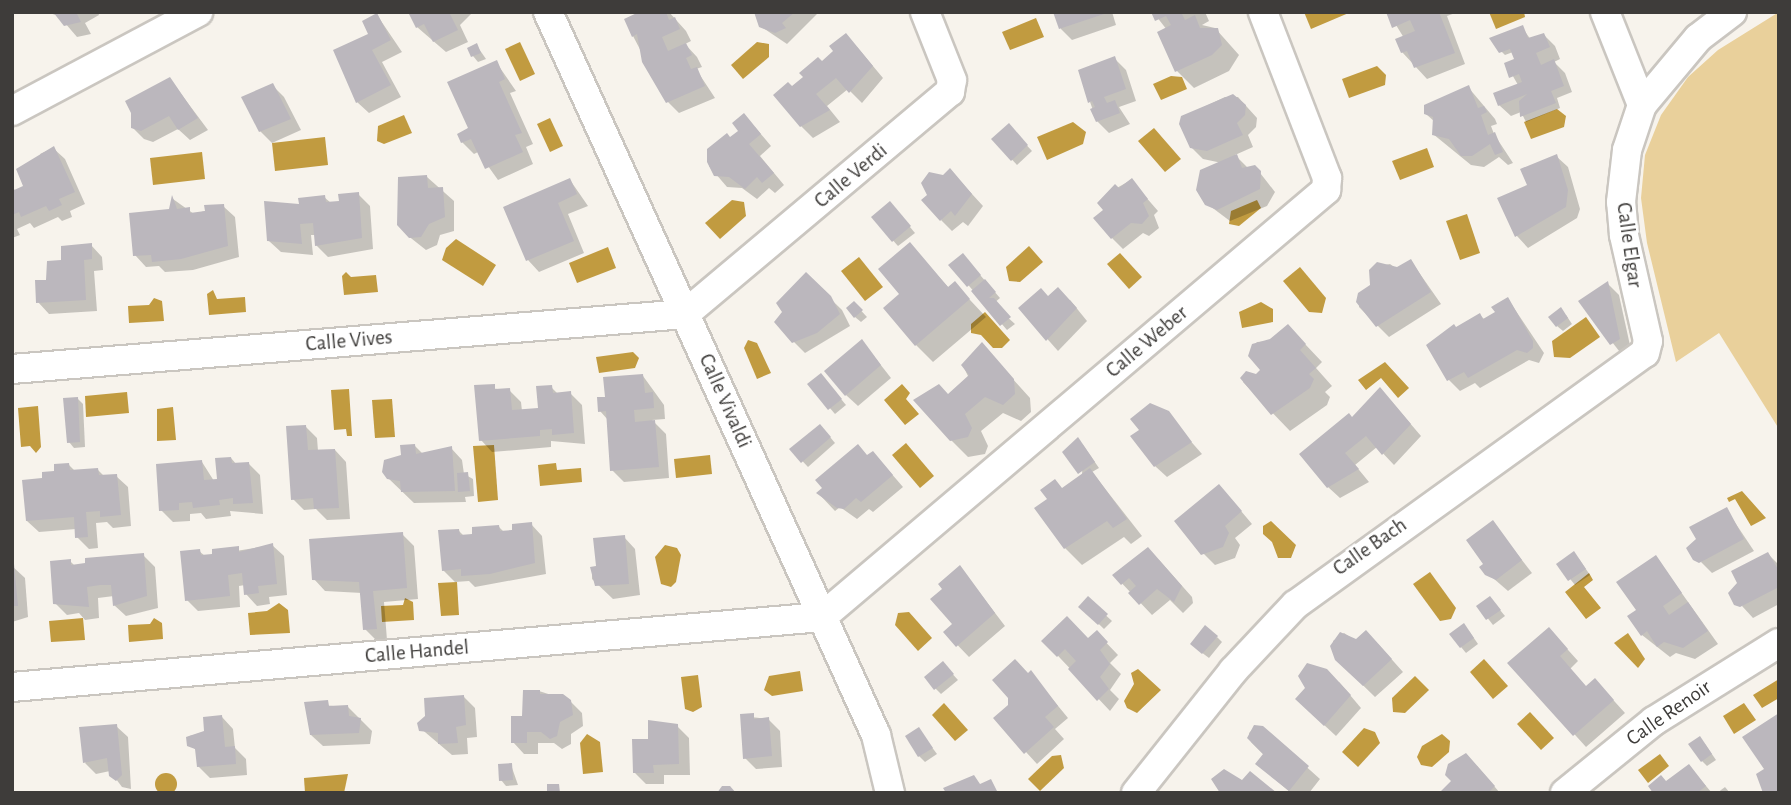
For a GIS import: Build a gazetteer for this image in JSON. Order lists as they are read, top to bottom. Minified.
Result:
{"streets":{"street":["Calle Verdi","Calle Elgar","Calle Vives","Calle Weber","Calle Vivaldi","Calle Bach","Calle Handel","Calle Renoir"]},"crossings":[["Calle Verdi","Calle Vives"],["Calle Verdi","Calle Vivaldi"],["Calle Elgar","Calle Bach"],["Calle Vives","Calle Vivaldi"],["Calle Weber","Calle Vivaldi"],["Calle Weber","Calle Handel"],["Calle Vivaldi","Calle Handel"]]}
